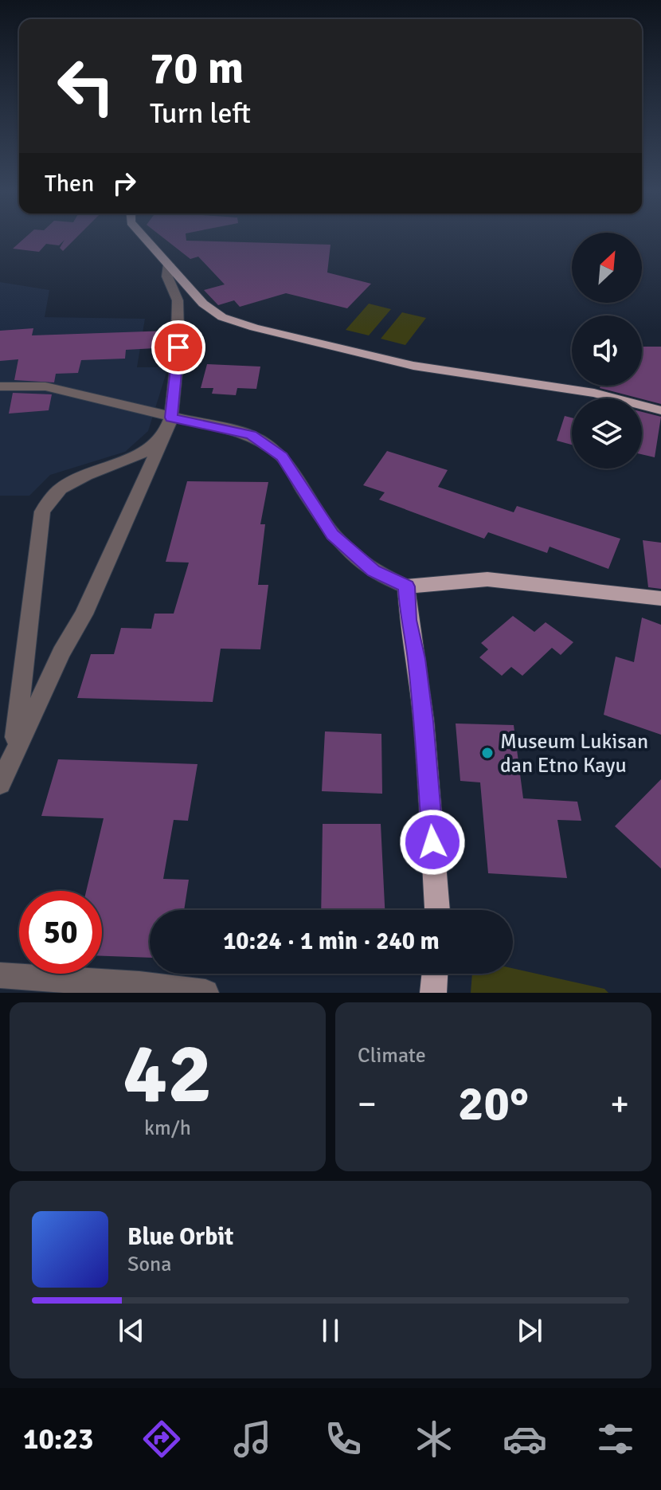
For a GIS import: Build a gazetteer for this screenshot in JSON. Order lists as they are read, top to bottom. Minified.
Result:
{"places":["Museum Lukisan dan Etno Kayu"],"north":"top right","page":{"turn":["70 m","Turn left"],"then":"Then","limit":"50","trip":"10:24 · 1 min · 240 m","tile":[["42","km/h"],"Climate"],"heat":["−","20°","+"],"song":["Blue Orbit","Sona"],"tabs":"10:23"}}
